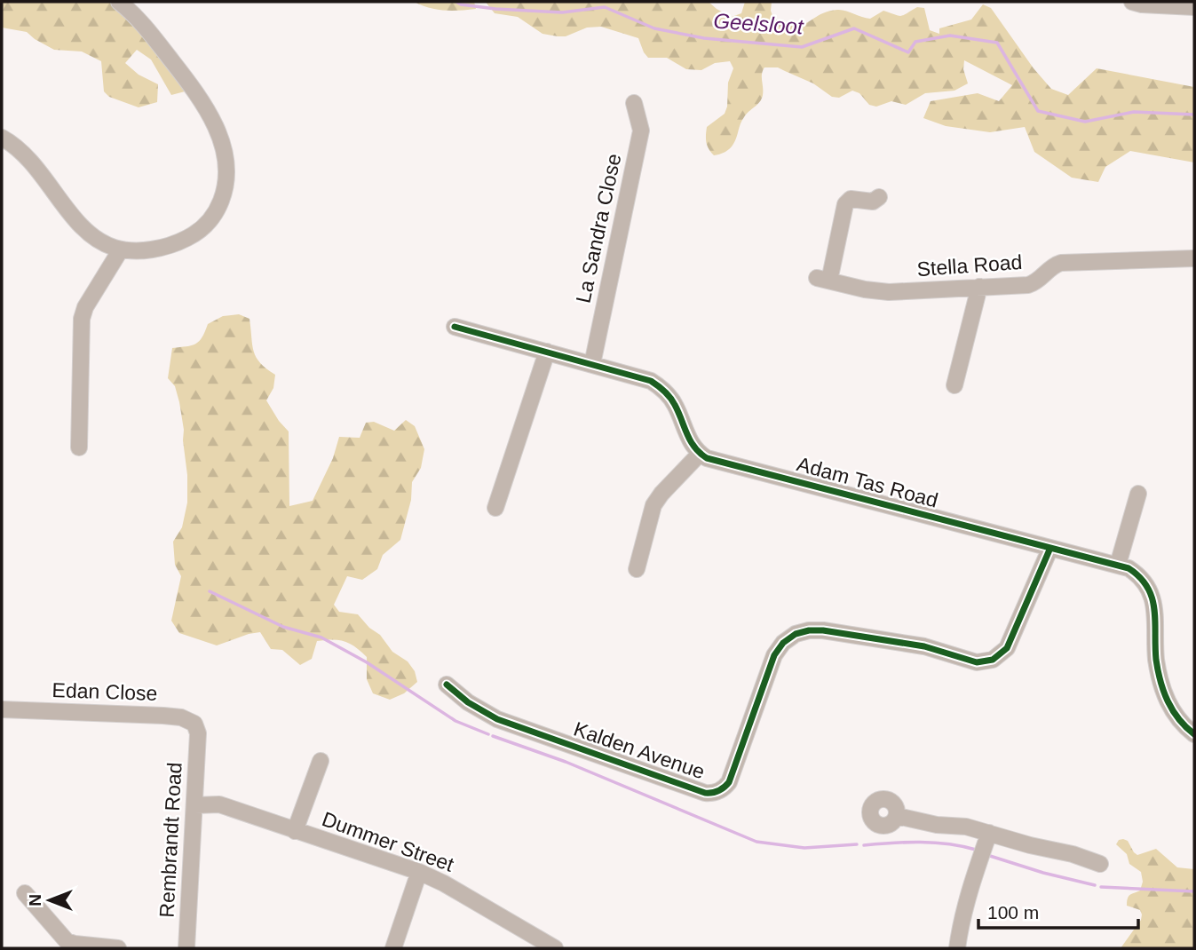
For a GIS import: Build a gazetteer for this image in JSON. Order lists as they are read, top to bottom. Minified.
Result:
{"streets":{"street":["La Sandra Close","Stella Road","Adam Tas Road","Edan Close","Kalden Avenue","Rembrandt Road","Dummer Street"]},"crossings":[["Adam Tas Road","Kalden Avenue"],["Edan Close","Rembrandt Road"],["Rembrandt Road","Dummer Street"]],"water":["Geelsloot"],"scale_bar":"100 m","north":"left"}
